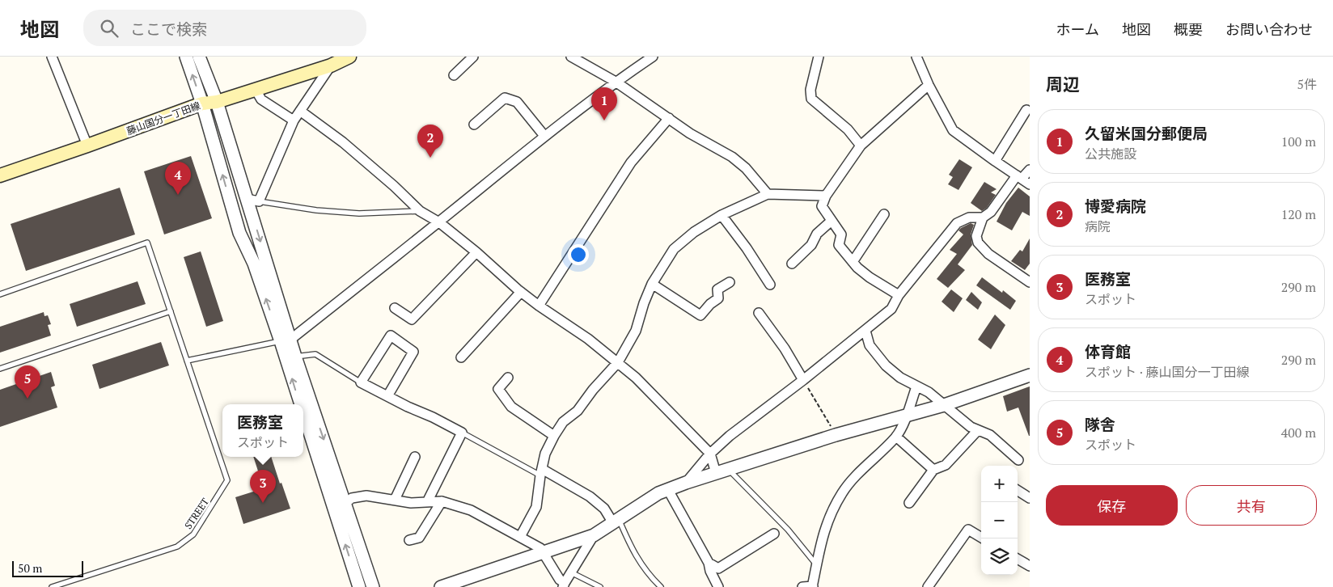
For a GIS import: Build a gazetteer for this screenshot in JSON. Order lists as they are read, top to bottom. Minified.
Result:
{"streets":{"main road":["藤山国分一丁田線"],"lane":["STREET"]},"scale_bar":"50 m","page":{"header":"地図","search":"ここで検索","nav":["ホーム","地図","概要","お問い合わせ"],"heading":["周辺","5件"],"pins":["1","2","4","5","3"],"list":[{"mark":"1","name":"久留米国分郵便局","note":"公共施設","value":"100 m"},{"mark":"2","name":"博愛病院","note":"病院","value":"120 m"},{"mark":"3","name":"医務室","note":"スポット","value":"290 m"},{"mark":"4","name":"体育館","note":"スポット · 藤山国分一丁田線","value":"290 m"},{"mark":"5","name":"隊舎","note":"スポット","value":"400 m"}],"popup":["医務室","スポット"],"map_buttons":["+","−"],"buttons":["保存","共有"],"scale":"50 m"}}
